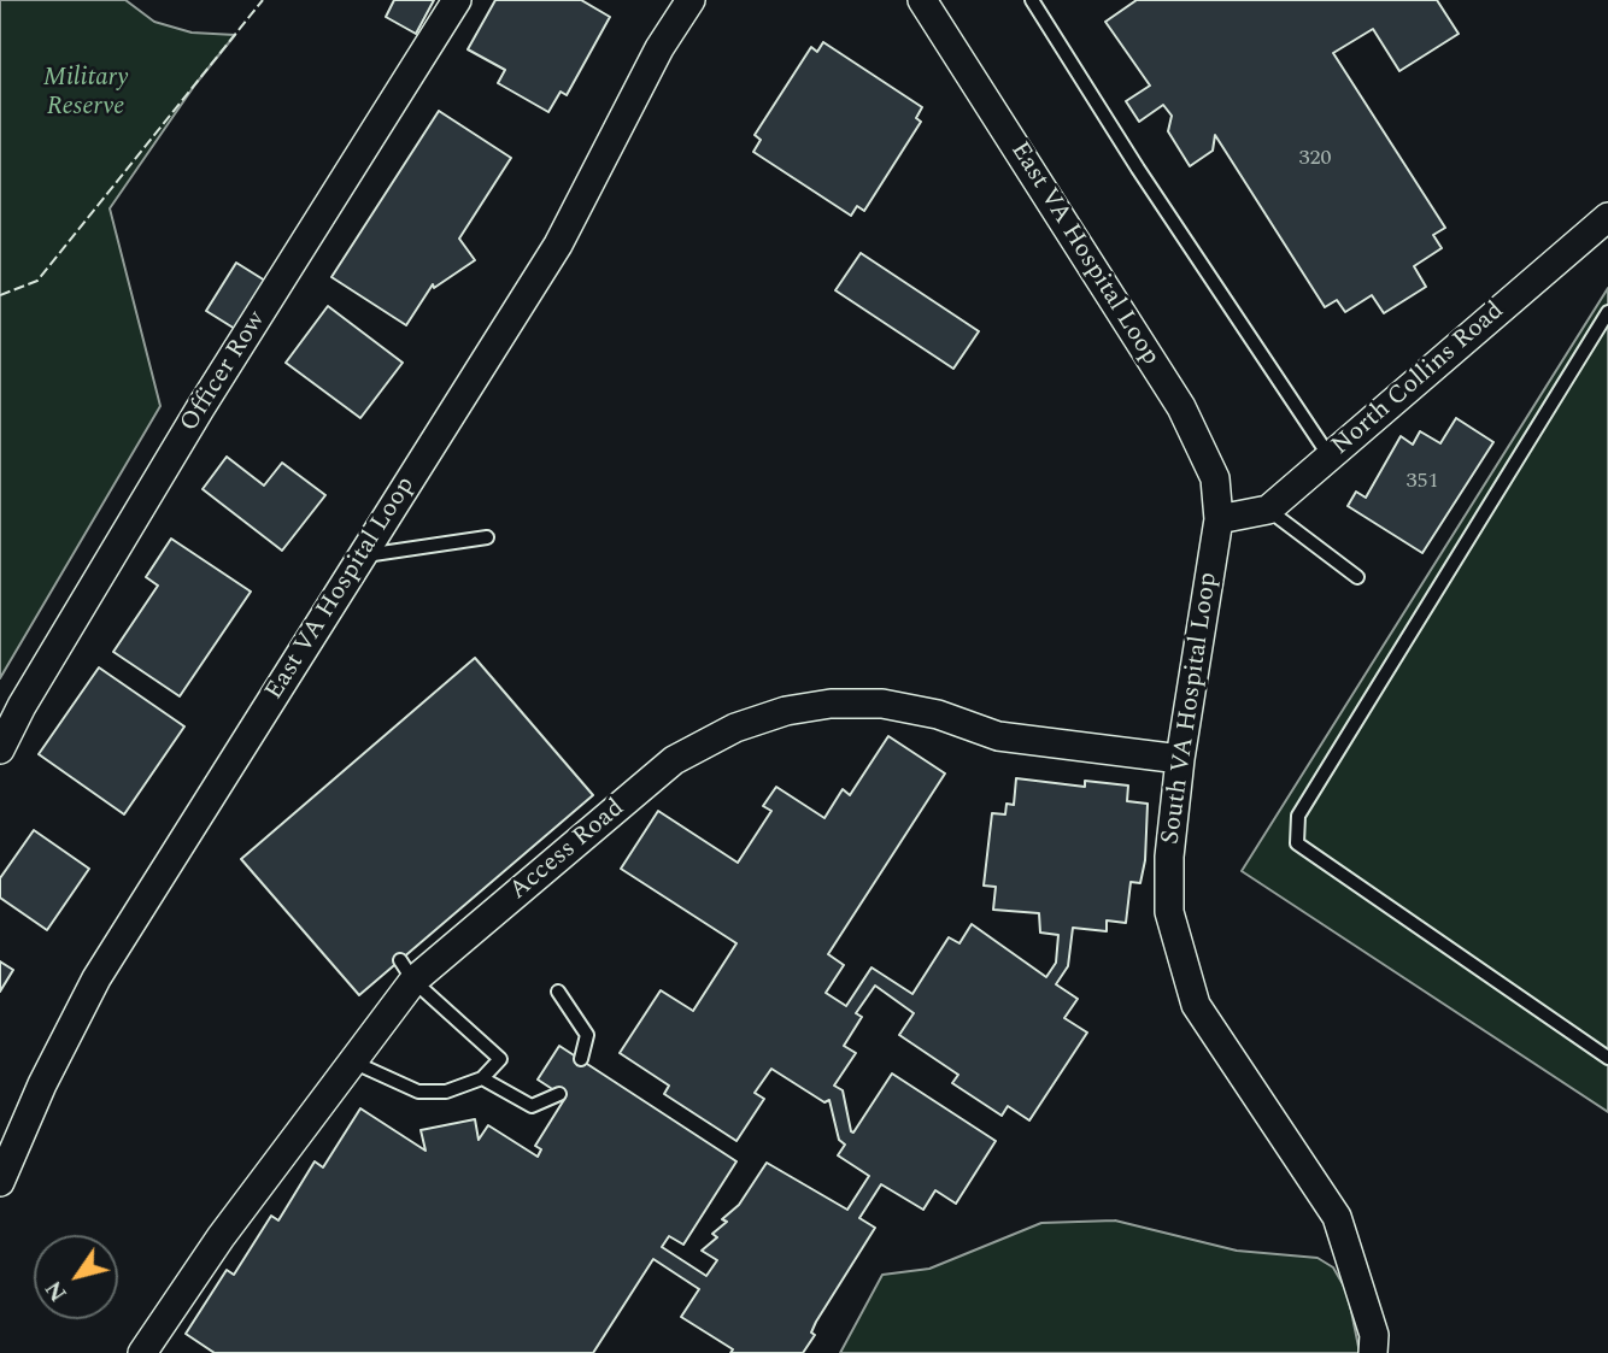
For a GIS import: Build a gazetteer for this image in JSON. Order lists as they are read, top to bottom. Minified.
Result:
{"streets":{"street":["East VA Hospital Loop","Officer Row","North Collins Road","South VA Hospital Loop","Access Road"]},"crossings":[["East VA Hospital Loop","North Collins Road"],["East VA Hospital Loop","South VA Hospital Loop"],["North Collins Road","South VA Hospital Loop"],["South VA Hospital Loop","Access Road"]],"parks":["Military Reserve"],"house_numbers":["320","351"],"north":"bottom left"}
